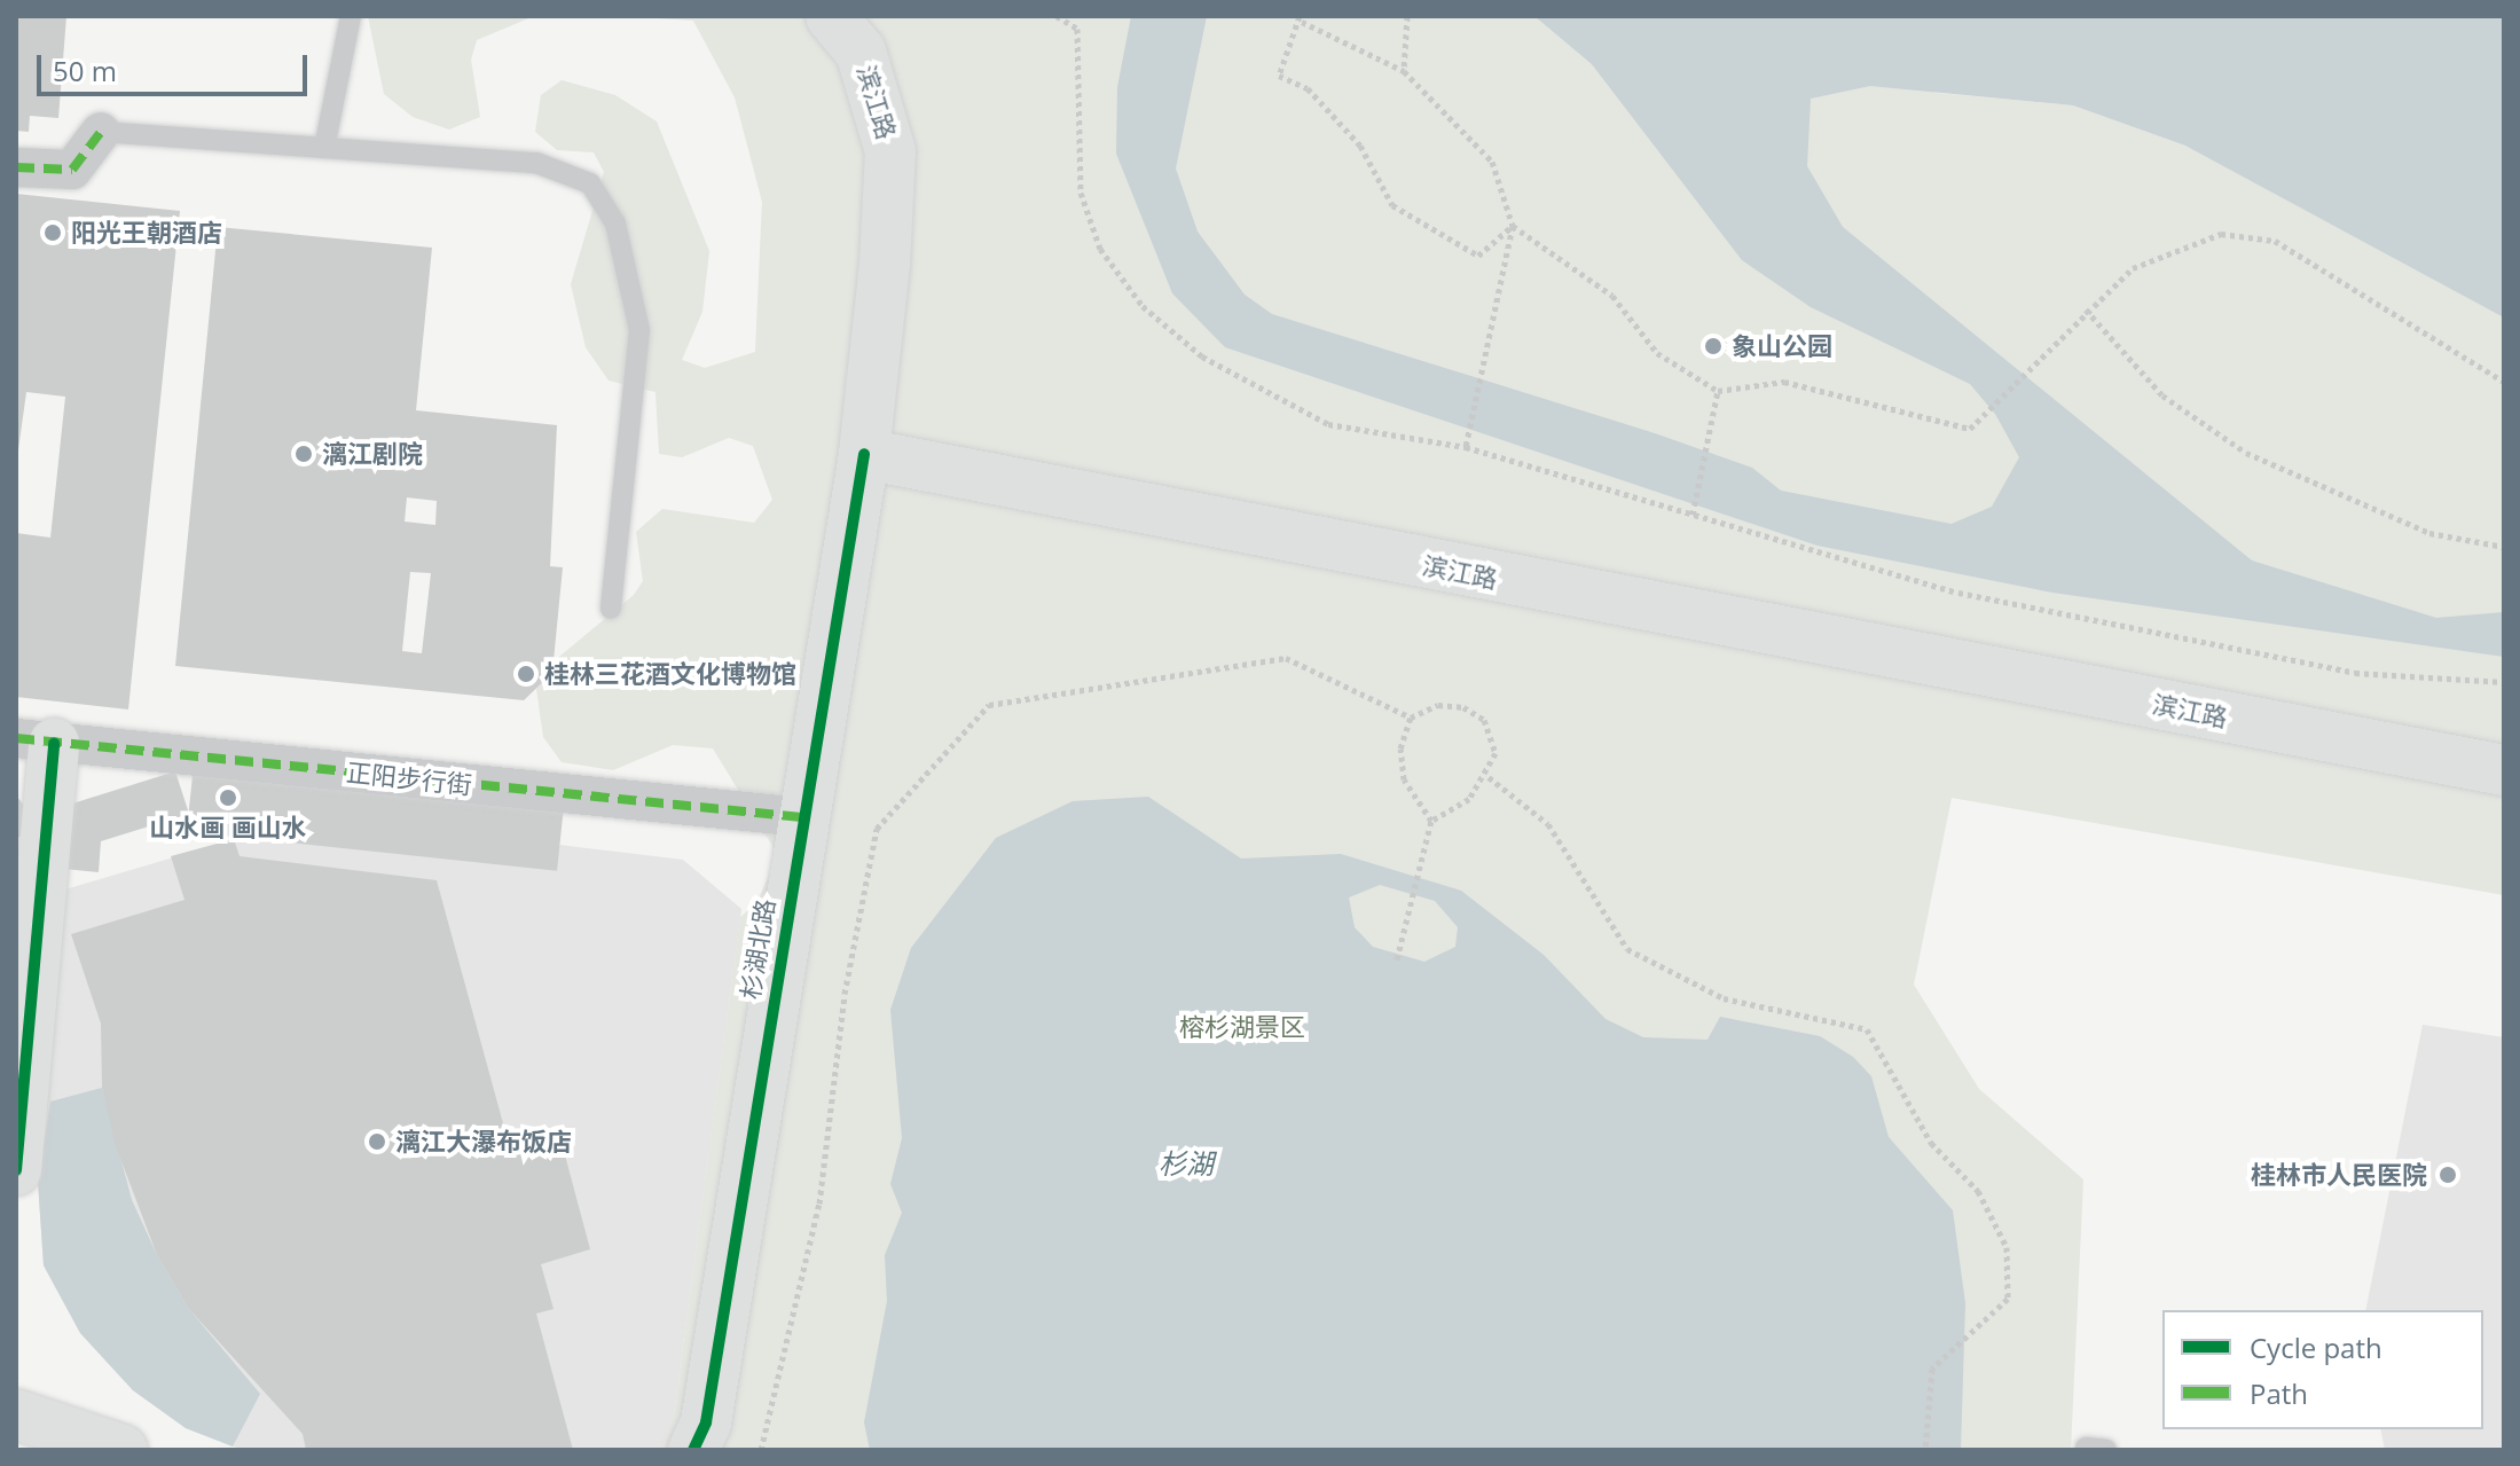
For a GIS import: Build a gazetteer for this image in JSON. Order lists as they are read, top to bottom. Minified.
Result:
{"streets":{"main road":["滨江路","杉湖北路"],"street":["正阳步行街"]},"crossings":[["滨江路","杉湖北路"],["正阳步行街","杉湖北路"]],"water":["杉湖"],"parks":["榕杉湖景区"],"places":["阳光王朝酒店","象山公园","漓江剧院","桂林三花酒文化博物馆","山水画 画山水","漓江大瀑布饭店","桂林市人民医院"],"legend":["Cycle path","Path"],"scale_bar":"50 m"}
